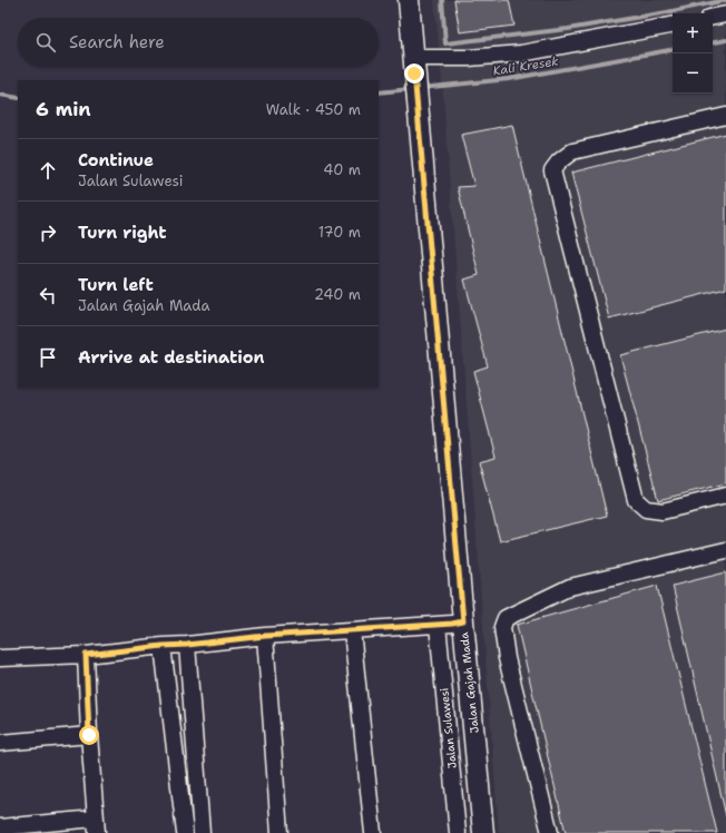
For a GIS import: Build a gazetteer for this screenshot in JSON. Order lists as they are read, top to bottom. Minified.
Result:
{"streets":{"main road":["Jalan Gajah Mada"],"street":["Jalan Sulawesi"]},"water":["Kali Kresek"],"page":{"map_buttons":["+","−"],"search":"Search here","heading":["6 min","Walk · 450 m"],"list":[["Continue","Jalan Sulawesi","40 m"],["Turn right","170 m"],["Turn left","Jalan Gajah Mada","240 m"],"Arrive at destination"]}}
